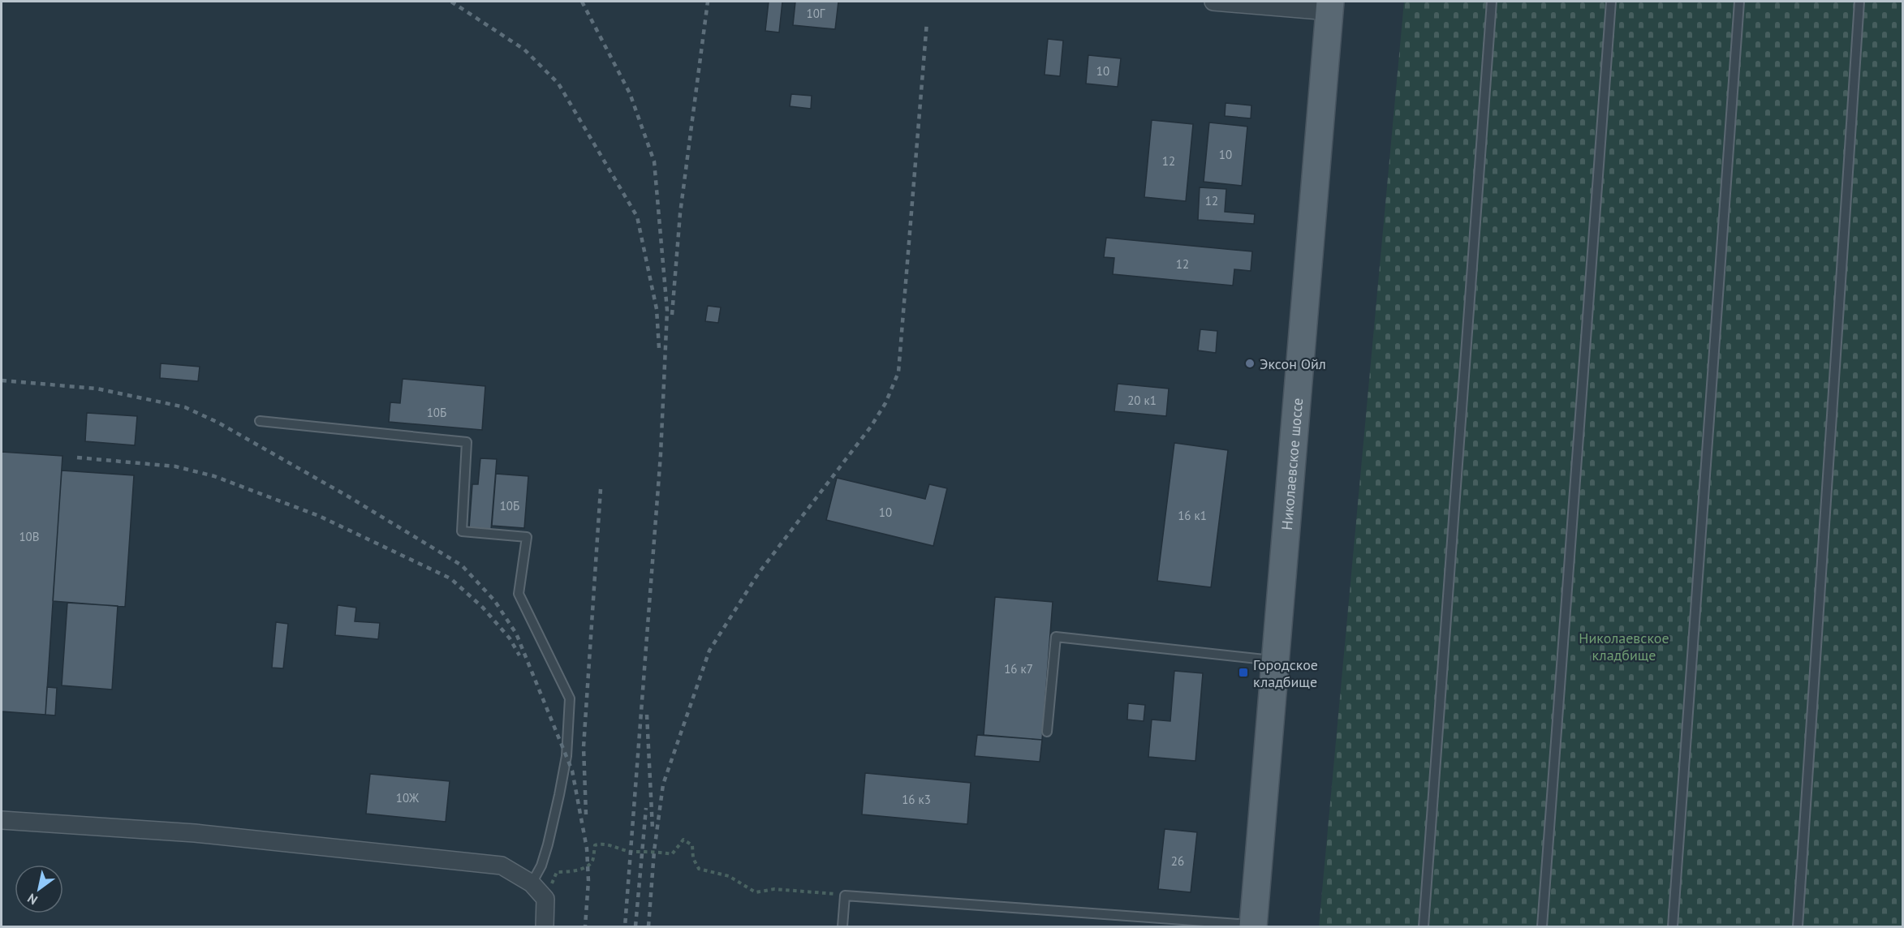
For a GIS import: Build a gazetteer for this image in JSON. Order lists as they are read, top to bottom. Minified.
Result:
{"streets":{"main road":["Николаевское шоссе"]},"parks":["Николаевское кладбище"],"places":{"other":["Эксон Ойл"],"transit":["Городское кладбище"]},"house_numbers":["10Г","10","10","12","12","12","20 к1","10Б","10Б","10","16 к1","10В","16 к7","10Ж","16 к3","26"],"north":"bottom left"}
